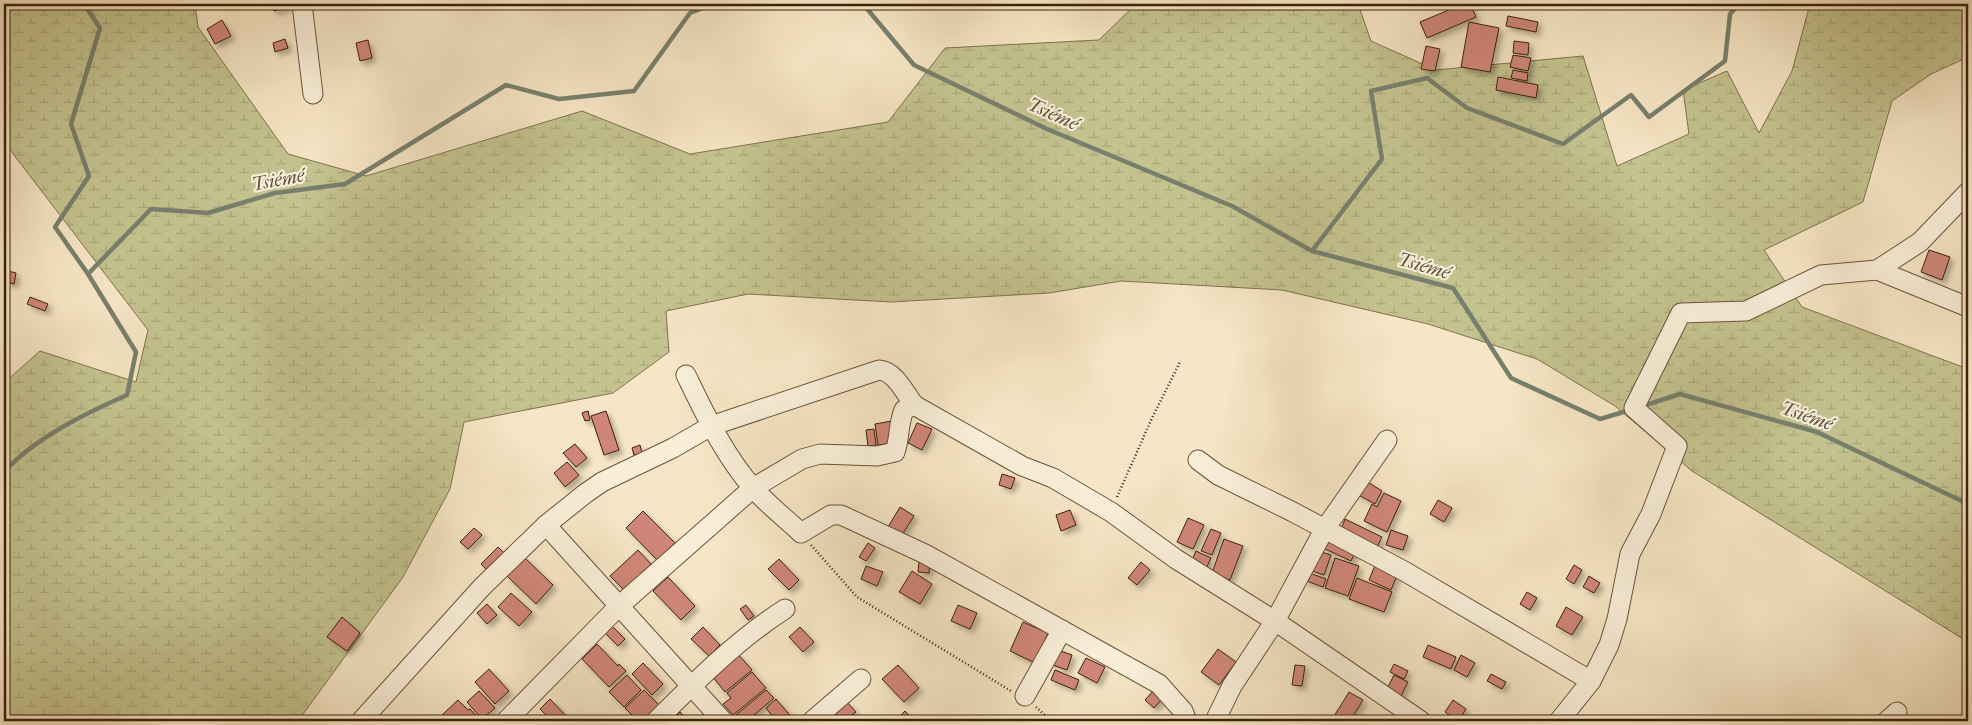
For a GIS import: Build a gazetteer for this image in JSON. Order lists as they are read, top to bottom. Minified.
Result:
{"water":["Tsiémé"]}
